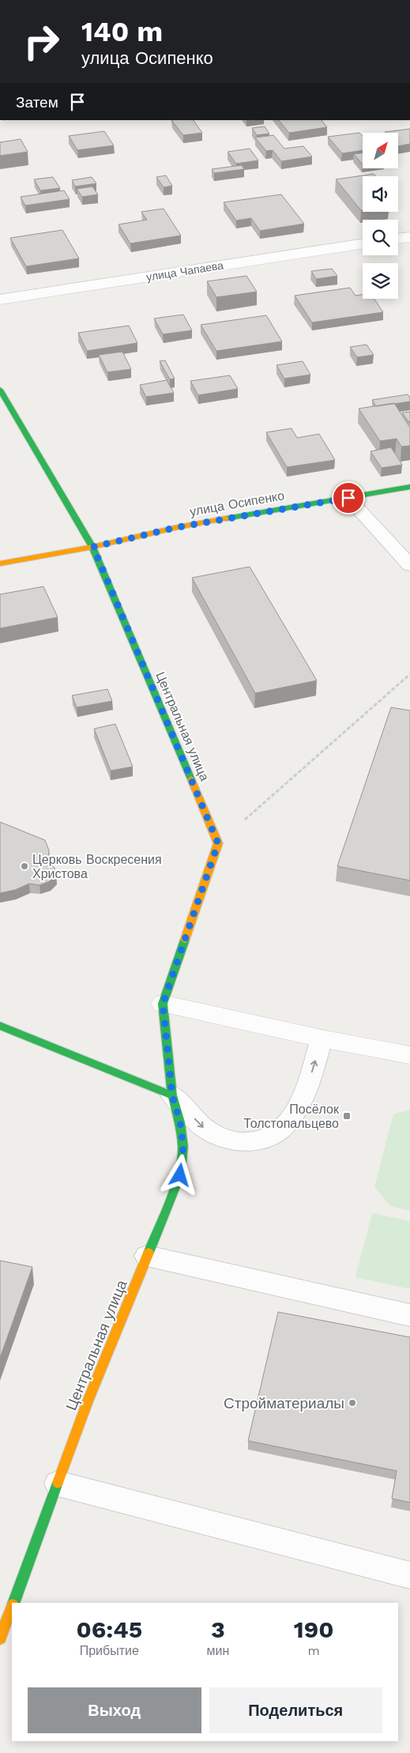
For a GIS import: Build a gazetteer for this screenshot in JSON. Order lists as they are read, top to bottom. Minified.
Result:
{"streets":{"street":["улица Чапаева","улица Осипенко","Центральная улица"]},"crossings":[["улица Осипенко","Центральная улица"]],"places":{"other":["Церковь Воскресения Христова","Стройматериалы"],"transit":["Посёлок Толстопальцево"]},"north":"top right","page":{"turn":["140 m","улица Осипенко"],"then":"Затем","eta":["06:45","Прибытие","3","мин","190","m"],"buttons":["Выход","Поделиться"]}}
